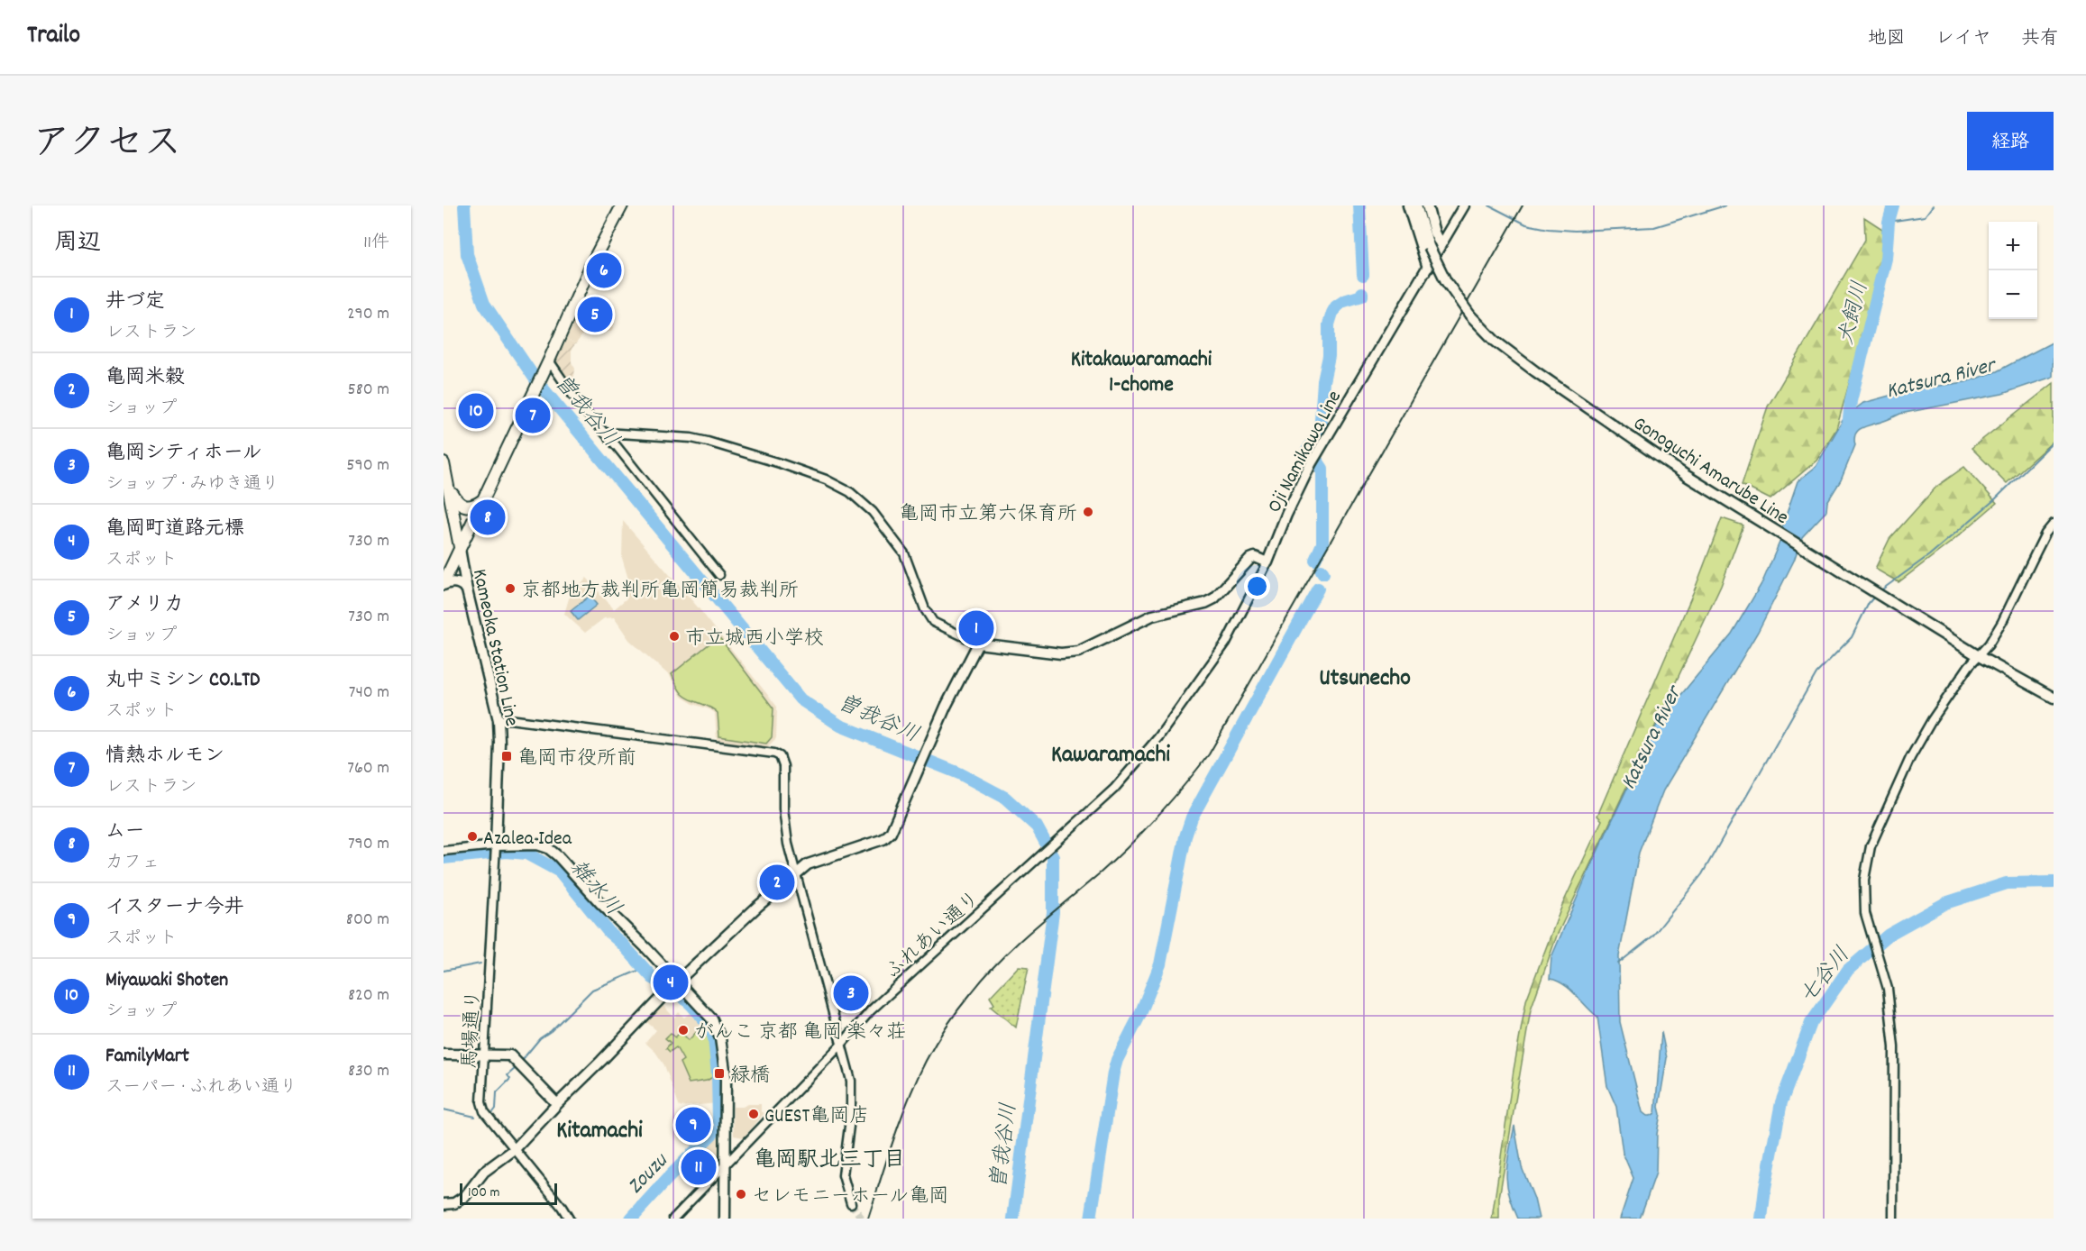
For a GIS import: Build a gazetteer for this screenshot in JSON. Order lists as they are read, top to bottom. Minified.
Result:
{"streets":{"main road":["Oji Namikawa Line","Gonoguchi Amarube Line","Kameoka Station Line"],"street":["ふれあい通り","馬場通り"]},"crossings":[["Oji Namikawa Line","ふれあい通り"],["Kameoka Station Line","馬場通り"]],"districts":["Kitakawaramachi 1-chome","Utsunecho","Kawaramachi","Kitamachi","亀岡駅北三丁目"],"water":["犬飼川","Katsura River","曽我谷川","雑水川","七谷川","Zouzu"],"places":{"other":["亀岡市立第六保育所","京都地方裁判所亀岡簡易裁判所","市立城西小学校","Azalea Idea","がんこ 京都 亀岡 楽々荘","GUEST亀岡店","セレモニーホール亀岡"],"transit":["亀岡市役所前","緑橋"]},"scale_bar":"100 m","page":{"header":"Trailo","nav":["地図","レイヤ","共有"],"title":"アクセス","buttons":"経路","heading":["周辺","11件"],"map_buttons":["+","−"],"pins":["6","5","10","7","8","1","2","4","3","9","11"],"list":[{"mark":"1","name":"井づ定","note":"レストラン","value":"290 m"},{"mark":"2","name":"亀岡米穀","note":"ショップ","value":"580 m"},{"mark":"3","name":"亀岡シティホール","note":"ショップ · みゆき通り","value":"590 m"},{"mark":"4","name":"亀岡町道路元標","note":"スポット","value":"730 m"},{"mark":"5","name":"アメリカ","note":"ショップ","value":"730 m"},{"mark":"6","name":"丸中ミシン CO.LTD","note":"スポット","value":"740 m"},{"mark":"7","name":"情熱ホルモン","note":"レストラン","value":"760 m"},{"mark":"8","name":"ムー","note":"カフェ","value":"790 m"},{"mark":"9","name":"イスターナ今井","note":"スポット","value":"800 m"},{"mark":"10","name":"Miyawaki Shoten","note":"ショップ","value":"820 m"},{"mark":"11","name":"FamilyMart","note":"スーパー · ふれあい通り","value":"830 m"}],"scale":"100 m"}}
